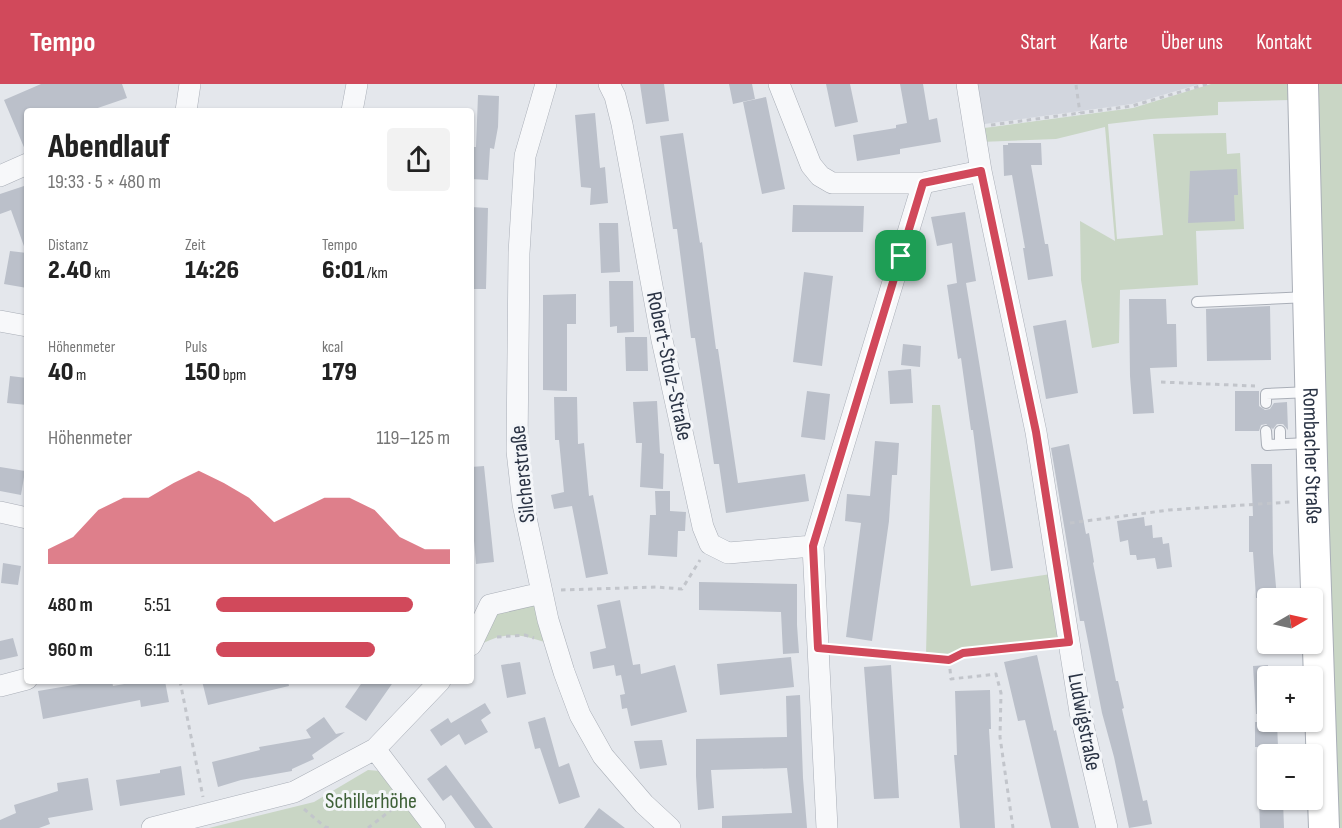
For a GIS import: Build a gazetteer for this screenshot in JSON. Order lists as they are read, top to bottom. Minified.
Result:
{"streets":{"main road":["Rombacher Straße"],"street":["Robert-Stolz-Straße","Silcherstraße","Ludwigstraße"]},"parks":["Schillerhöhe"],"north":"right","page":{"header":"Tempo","nav":["Start","Karte","Über uns","Kontakt"],"heading":["Abendlauf","19:33 · 5 × 480 m"],"stats":[["Distanz","2.40 km"],["Zeit","14:26"],["Tempo","6:01 /km"],["Höhenmeter","40 m"],["Puls","150 bpm"],["kcal","179"]],"chart":["Höhenmeter","119–125 m"],"list":[{"name":"480 m","note":"5:51"},{"name":"960 m","note":"6:11"}],"map_buttons":["+","−"]}}
